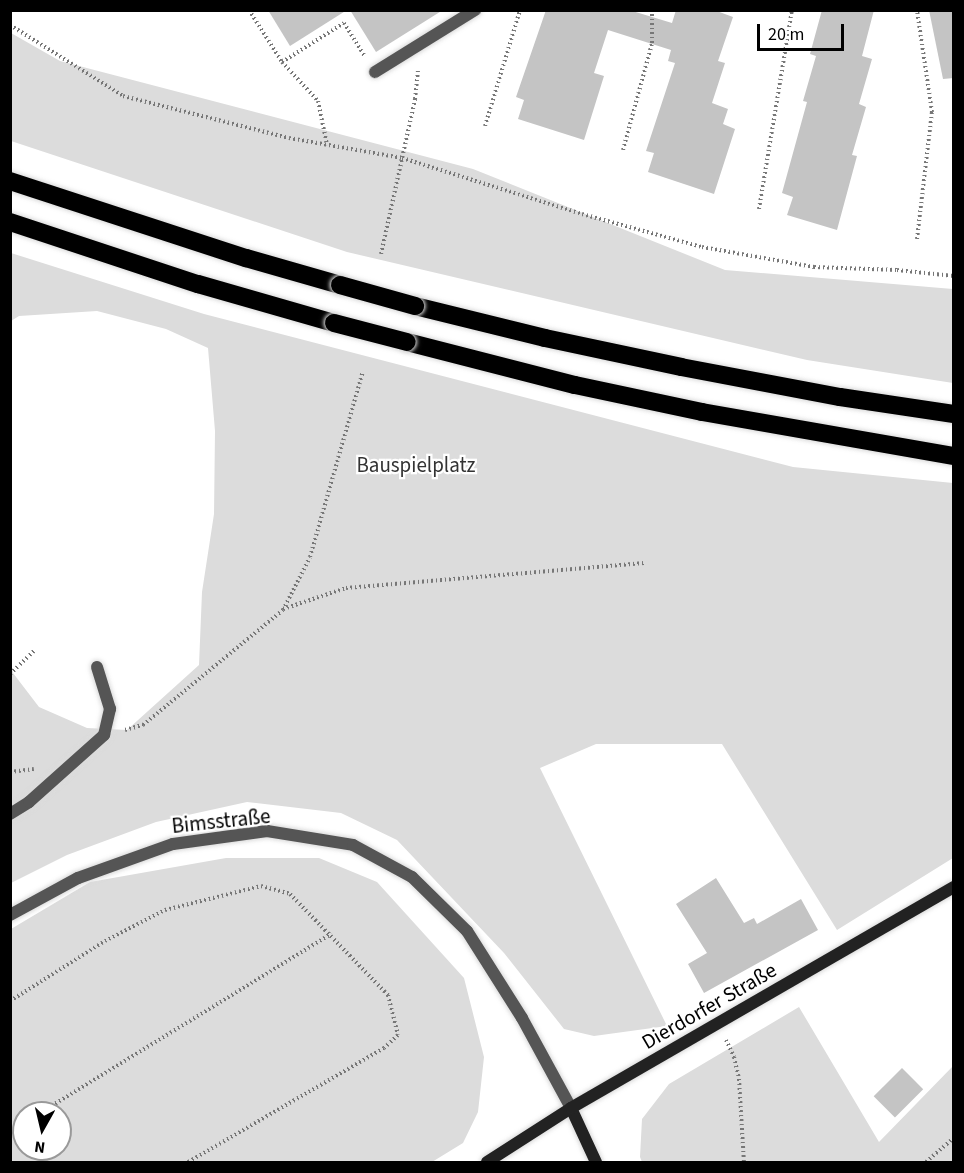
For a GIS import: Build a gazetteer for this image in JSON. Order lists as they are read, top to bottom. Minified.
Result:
{"streets":{"main road":["Dierdorfer Straße"],"street":["Bimsstraße"]},"crossings":[["Bimsstraße","Dierdorfer Straße"]],"parks":["Bauspielplatz"],"scale_bar":"20 m","north":"bottom"}
